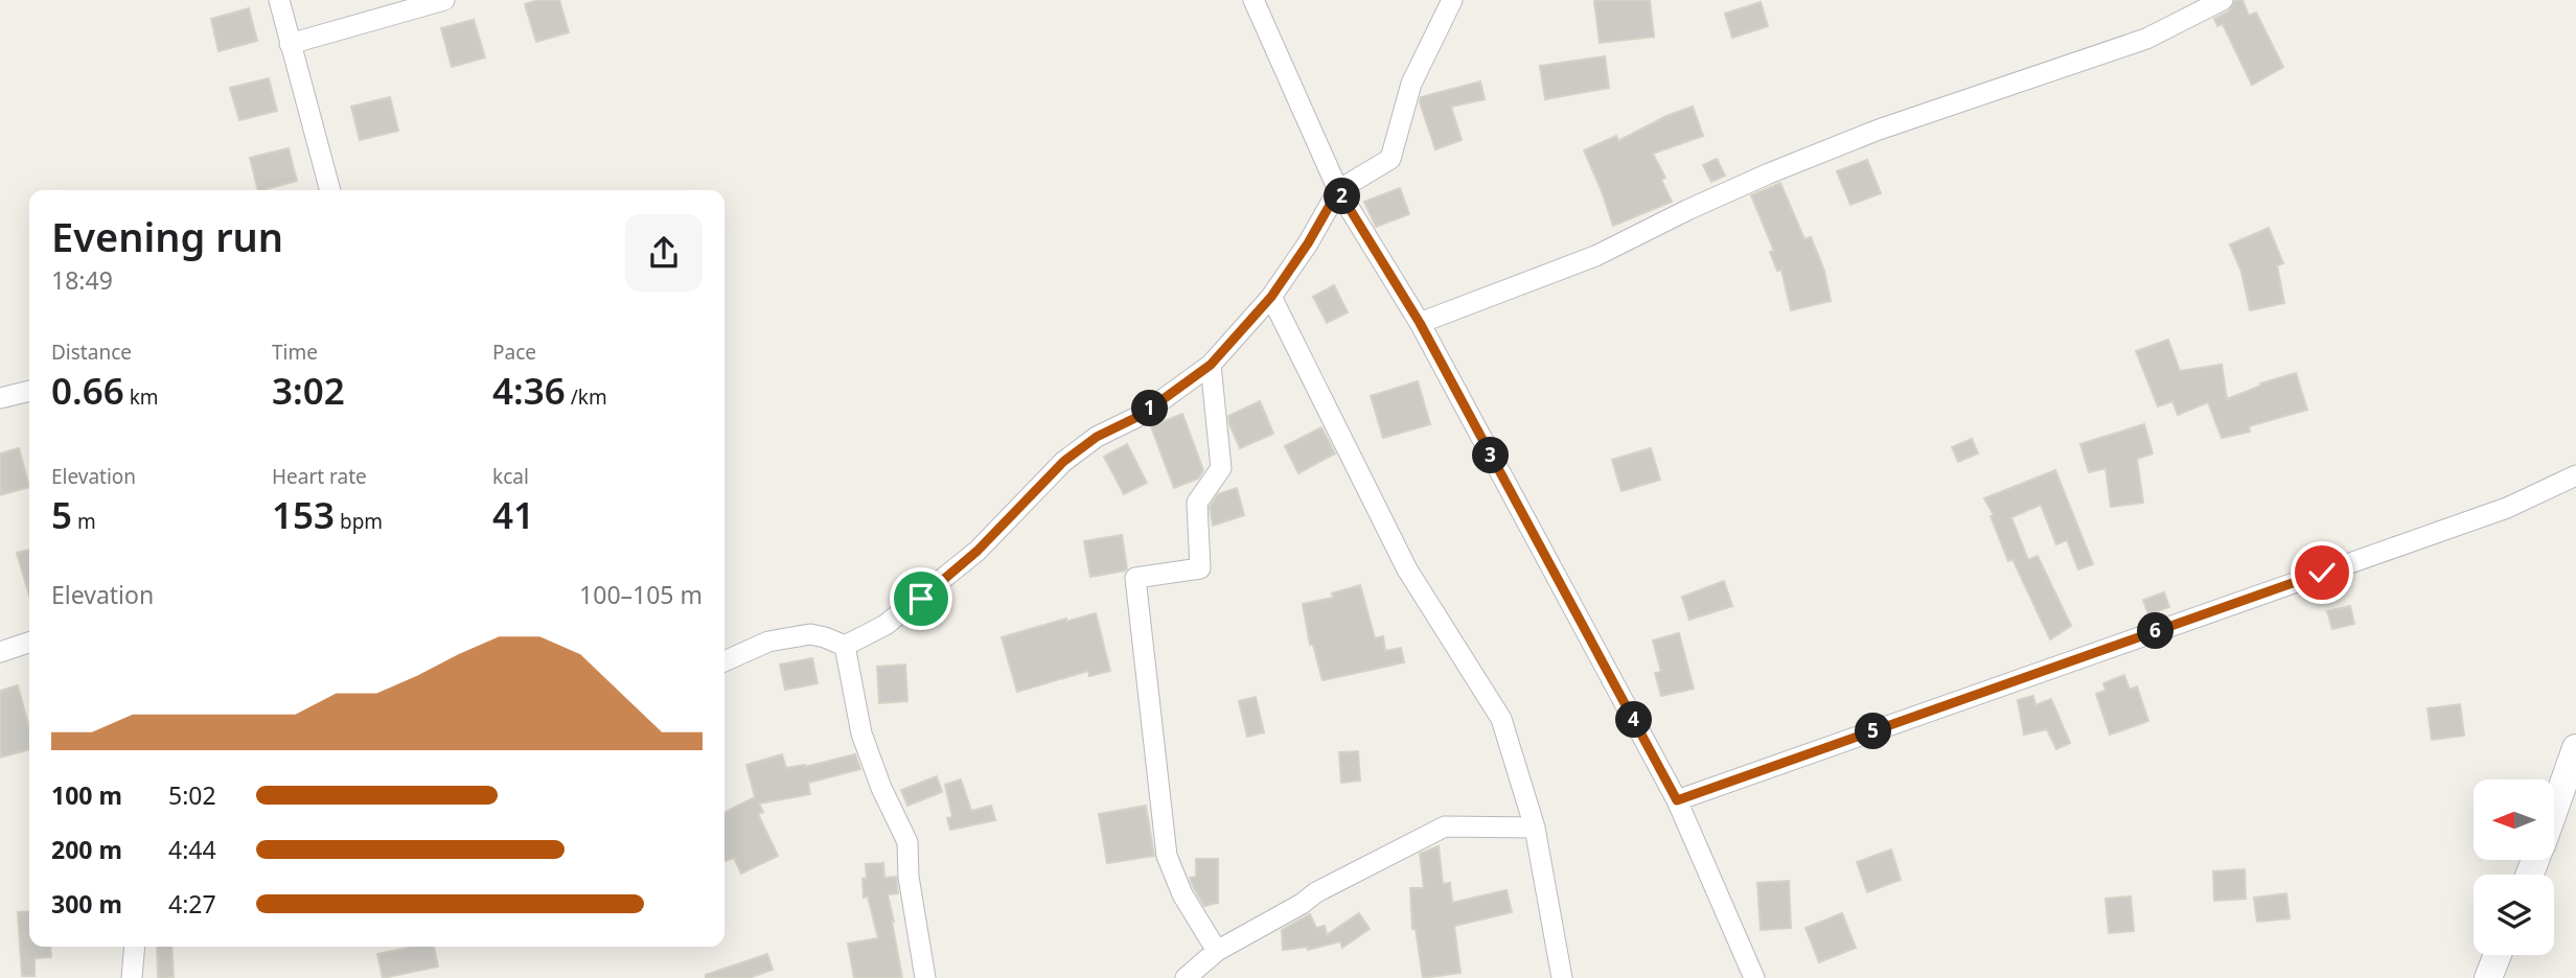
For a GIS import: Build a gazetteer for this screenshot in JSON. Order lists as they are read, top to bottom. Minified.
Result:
{"north":"left","page":{"pins":["2","1","3","6","4","5"],"heading":["Evening run","18:49"],"stats":[["Distance","0.66 km"],["Time","3:02"],["Pace","4:36 /km"],["Elevation","5 m"],["Heart rate","153 bpm"],["kcal","41"]],"chart":["Elevation","100–105 m"],"list":[{"name":"100 m","note":"5:02"},{"name":"200 m","note":"4:44"},{"name":"300 m","note":"4:27"}]}}
